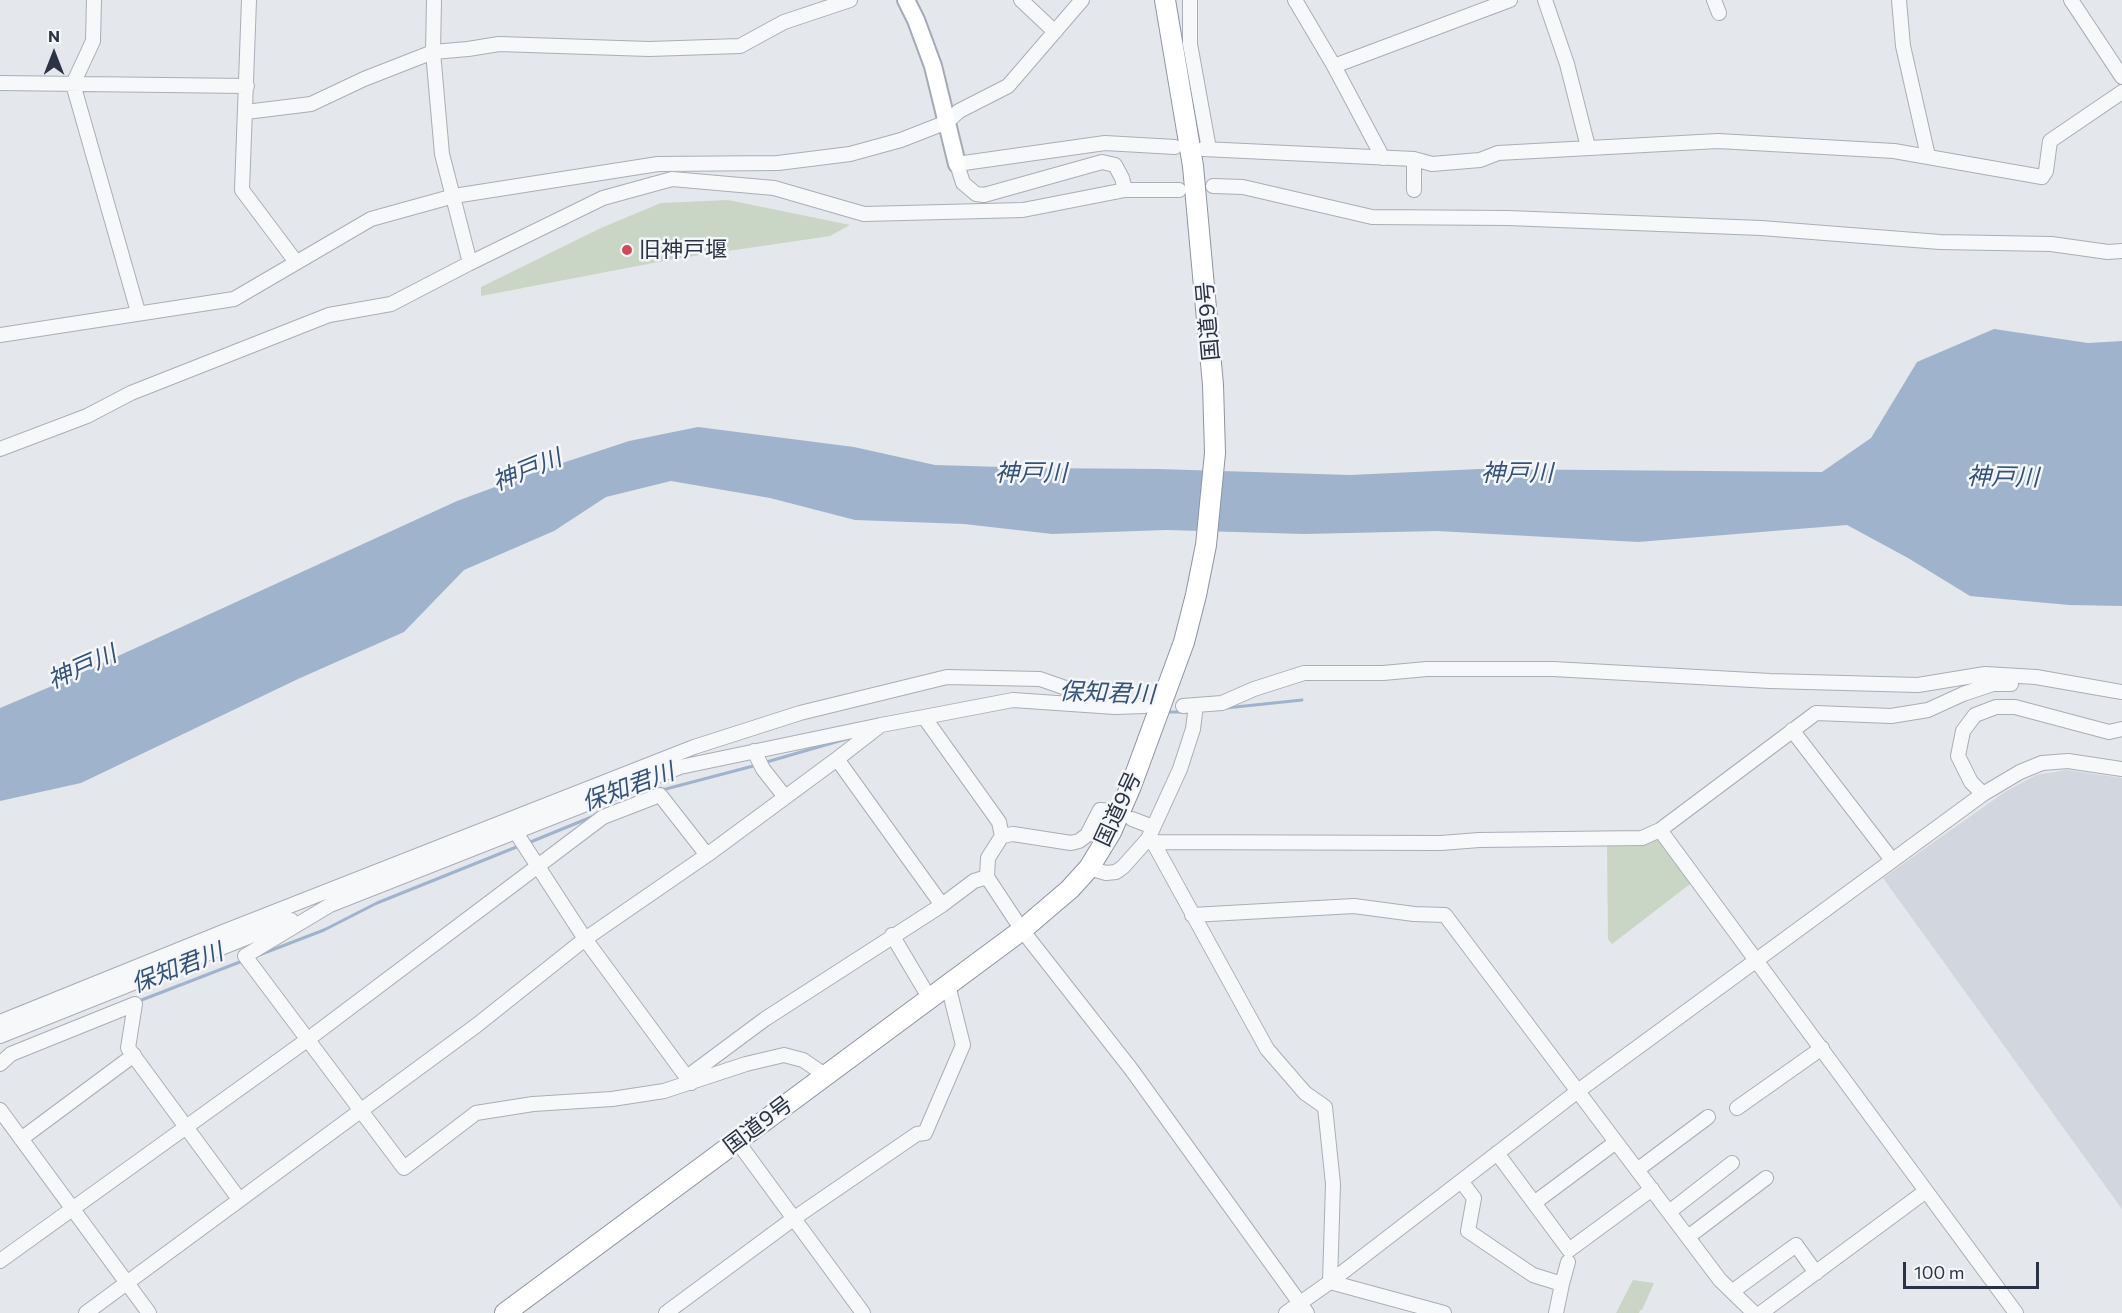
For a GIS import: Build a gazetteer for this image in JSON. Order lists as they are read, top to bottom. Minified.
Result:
{"streets":{"highway":["国道9号"]},"water":["神戸川","保知君川"],"places":["旧神戸堰"],"scale_bar":"100 m","north":"top"}
